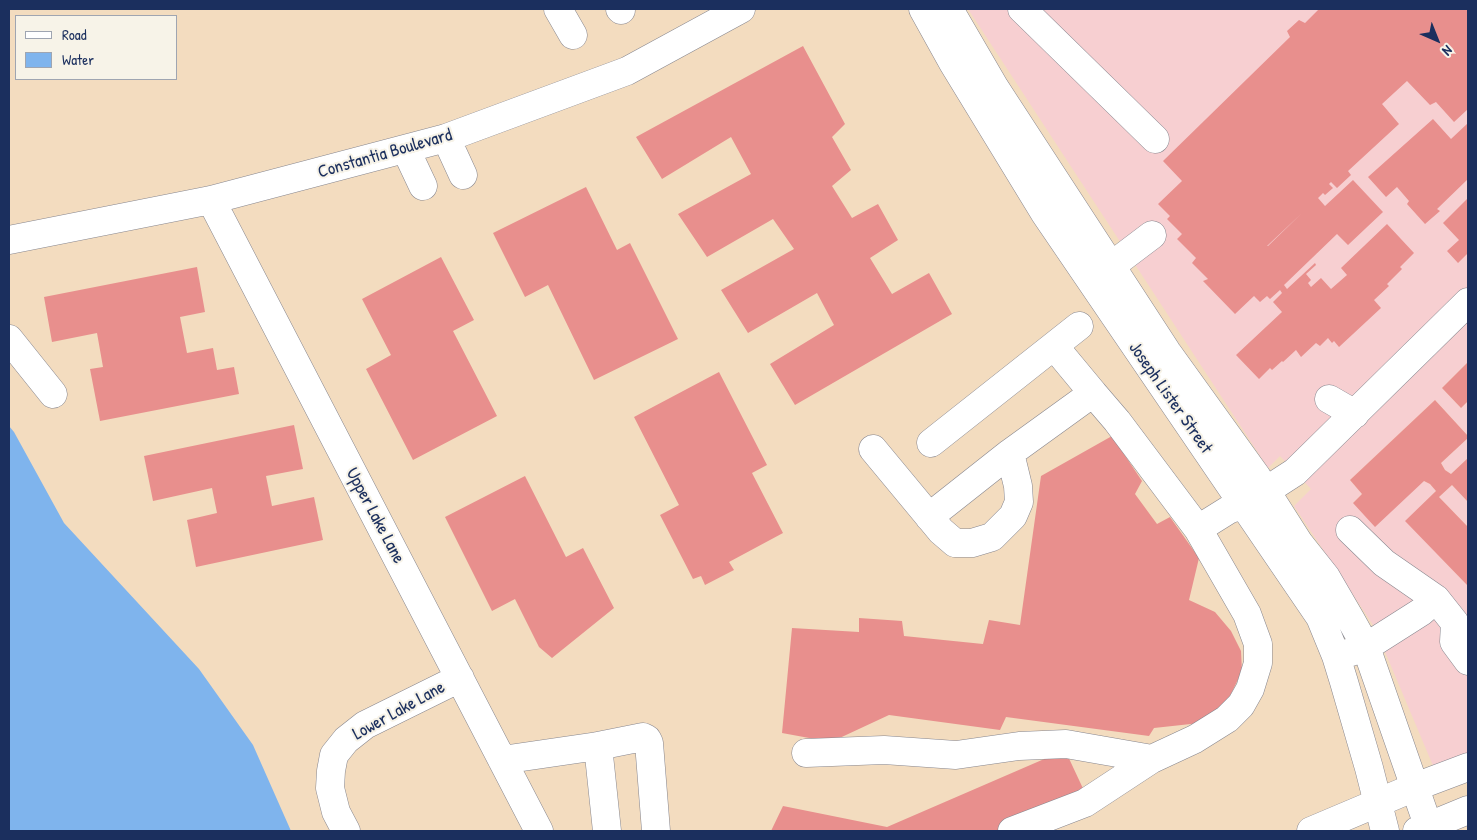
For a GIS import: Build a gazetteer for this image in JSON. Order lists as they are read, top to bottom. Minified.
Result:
{"streets":{"street":["Constantia Boulevard","Joseph Lister Street","Upper Lake Lane","Lower Lake Lane"]},"crossings":[["Constantia Boulevard","Upper Lake Lane"],["Upper Lake Lane","Lower Lake Lane"]],"legend":["Road","Water"],"north":"bottom right"}
